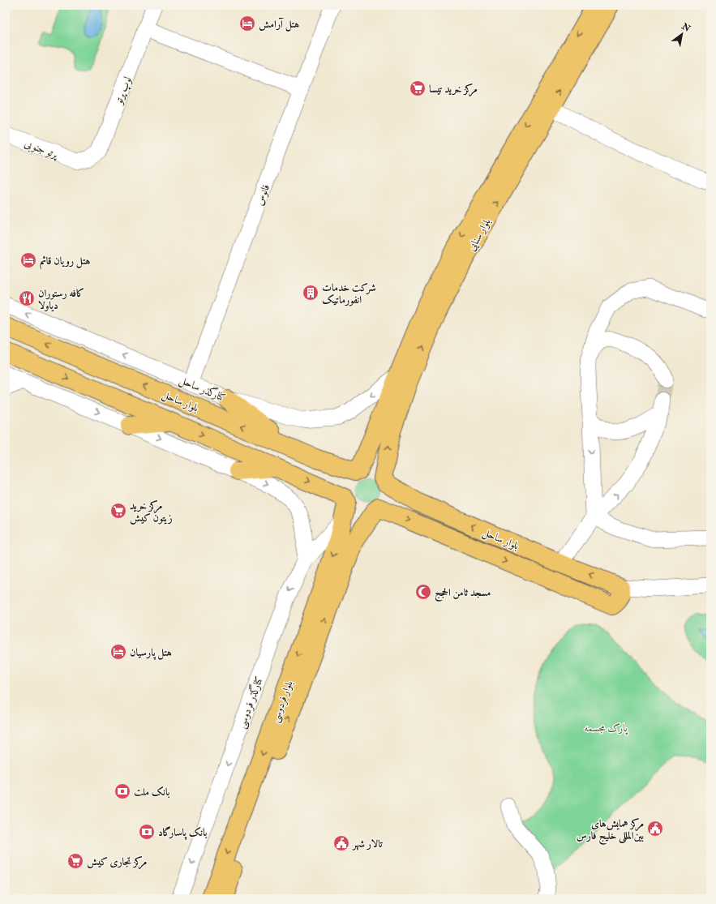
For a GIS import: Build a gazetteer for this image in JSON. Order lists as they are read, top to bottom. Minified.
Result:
{"streets":{"main road":["بلوار سنایی","بلوار ساحل","بلوار فردوسی"],"street":["لوپ پرتو","پرتو جنوبی","فانوس","کنارگذر ساحل","کنارگذر فردوسی"]},"crossings":[["لوپ پرتو","پرتو جنوبی"],["فانوس","کنارگذر ساحل"],["بلوار سنایی","کنارگذر ساحل"],["بلوار سنایی","بلوار ساحل"],["بلوار سنایی","بلوار فردوسی"],["بلوار ساحل","بلوار فردوسی"],["بلوار فردوسی","کنارگذر فردوسی"]],"one_way":["کنارگذر فردوسی"],"parks":["پارک مجسمه"],"places":{"hotel":["هتل آرامش","هتل رویان قائم","هتل پارسیان"],"supermarket":["مرکز خرید تیسا","مرکز خرید زیتون کیش","مرکز تجاری کیش"],"building":["شرکت خدمات انفورماتیک"],"restaurant":["کافه رستوران دیاولا"],"mosque":["مسجد ثامن الحجج"],"bank":["بانک ملت","بانک پاسارگاد"],"public building":["مرکز همایش‌های بین‌المللی خلیج فارس","تالار شهر"]},"north":"top right"}
